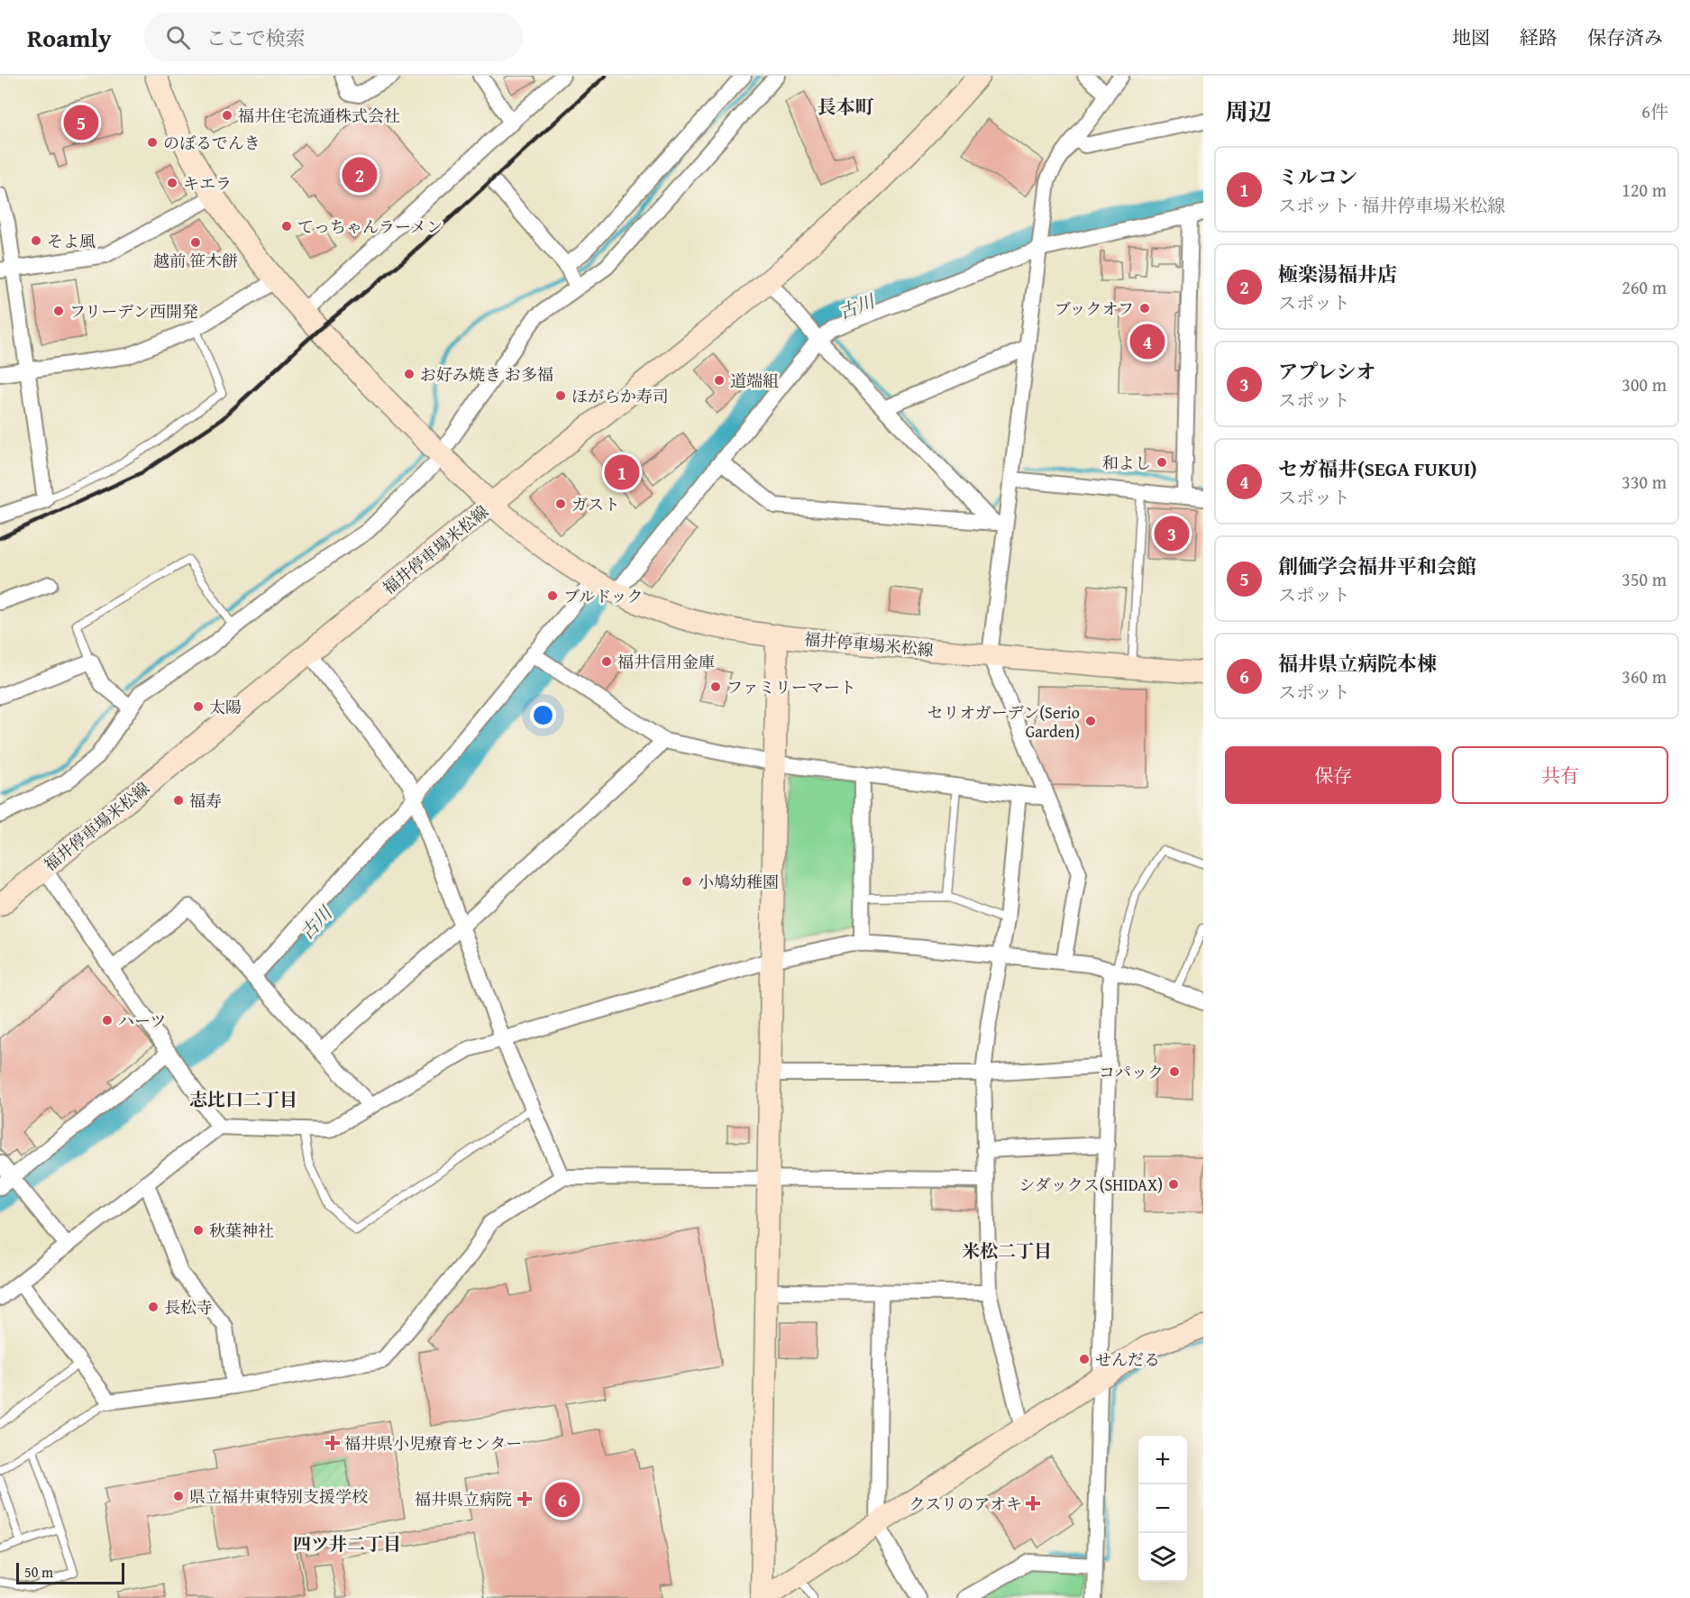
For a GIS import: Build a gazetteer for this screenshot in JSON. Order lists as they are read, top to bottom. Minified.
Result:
{"streets":{"street":["福井停車場米松線"]},"districts":["長本町","志比口二丁目","米松二丁目","四ツ井二丁目"],"water":["古川"],"places":{"other":["福井住宅流通株式会社","のぼるでんき","キエラ","てっちゃんラーメン","そよ風","越前 笹木餅","ブックオフ","フリーデン西開発","お好み焼き お多福","道端組","ほがらか寿司","和よし","ガスト","ブルドック","福井信用金庫","ファミリーマート","太陽","セリオガーデン(Serio Garden)","福寿","小鳩幼稚園","ハーツ","コパック","シダックス(SHIDAX)","秋葉神社","長松寺","せんだる","県立福井東特別支援学校"],"health":["福井県小児療育センター","福井県立病院","クスリのアオキ"]},"scale_bar":"50 m","page":{"header":"Roamly","search":"ここで検索","nav":["地図","経路","保存済み"],"heading":["周辺","6件"],"pins":["5","2","4","1","3","6"],"list":[{"mark":"1","name":"ミルコン","note":"スポット · 福井停車場米松線","value":"120 m"},{"mark":"2","name":"極楽湯福井店","note":"スポット","value":"260 m"},{"mark":"3","name":"アプレシオ","note":"スポット","value":"300 m"},{"mark":"4","name":"セガ福井(SEGA FUKUI)","note":"スポット","value":"330 m"},{"mark":"5","name":"創価学会福井平和会館","note":"スポット","value":"350 m"},{"mark":"6","name":"福井県立病院本棟","note":"スポット","value":"360 m"}],"buttons":["保存","共有"],"map_buttons":["+","−"],"scale":"50 m"}}
